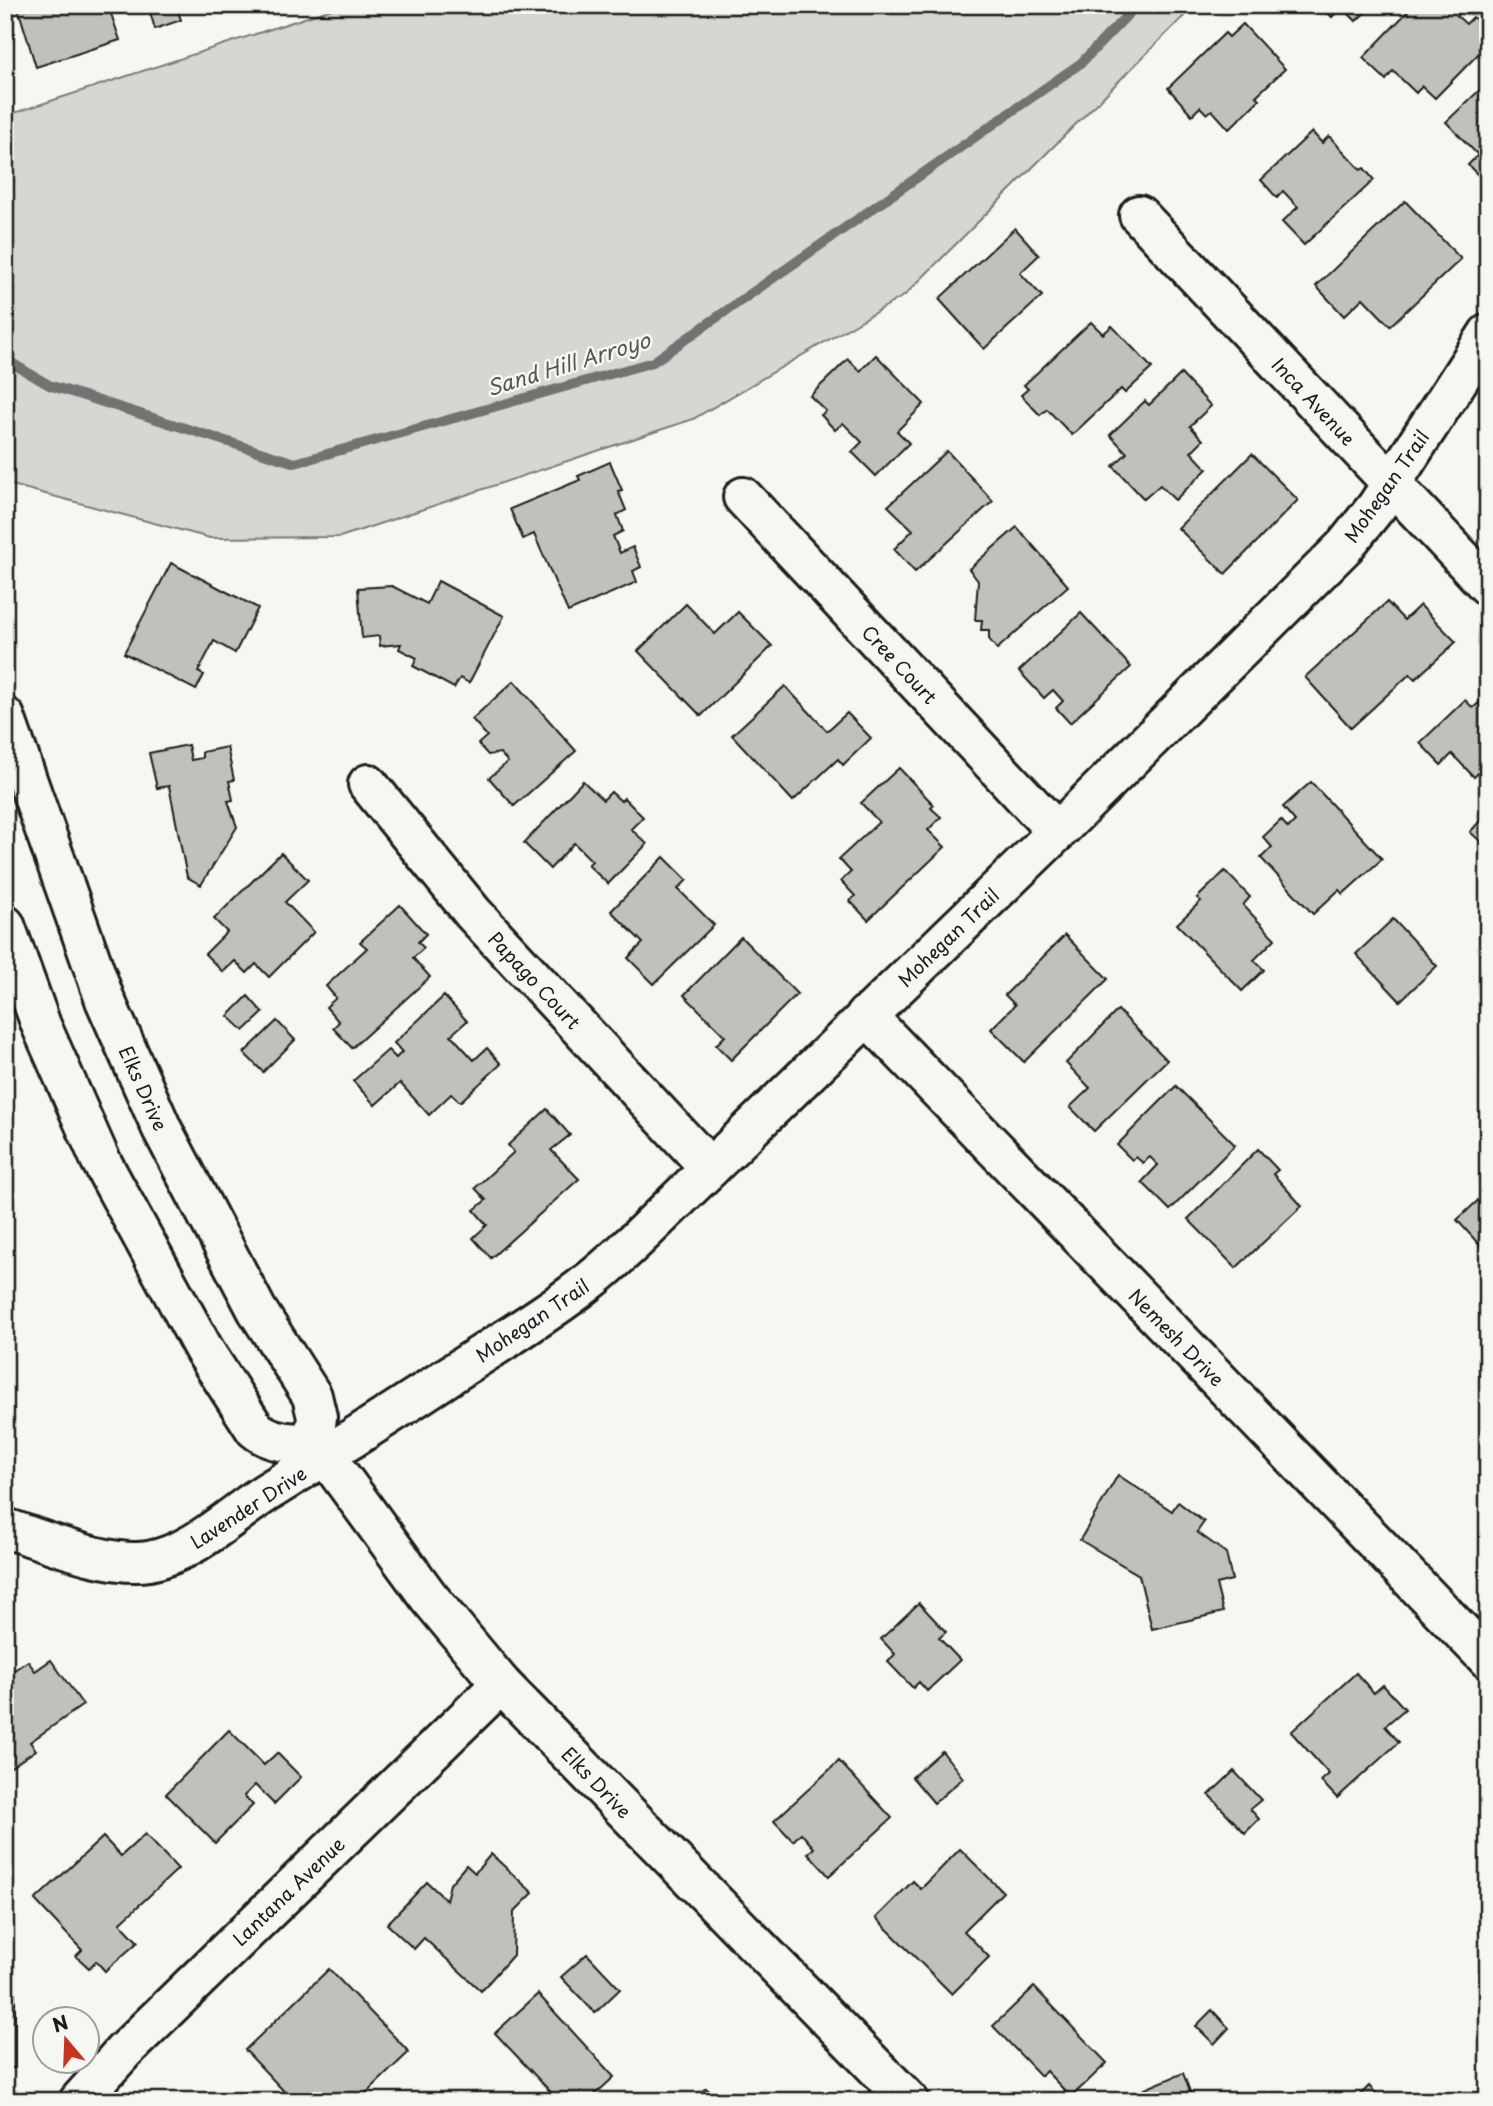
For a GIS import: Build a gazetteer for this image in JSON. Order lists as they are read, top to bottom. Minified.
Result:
{"streets":{"street":["Inca Avenue","Mohegan Trail","Cree Court","Papago Court","Elks Drive","Nemesh Drive","Lavender Drive","Lantana Avenue"]},"crossings":[["Inca Avenue","Mohegan Trail"],["Mohegan Trail","Cree Court"],["Mohegan Trail","Papago Court"],["Mohegan Trail","Elks Drive"],["Mohegan Trail","Nemesh Drive"],["Mohegan Trail","Lavender Drive"],["Elks Drive","Lavender Drive"],["Elks Drive","Lantana Avenue"]],"water":["Sand Hill Arroyo"],"north":"top"}
